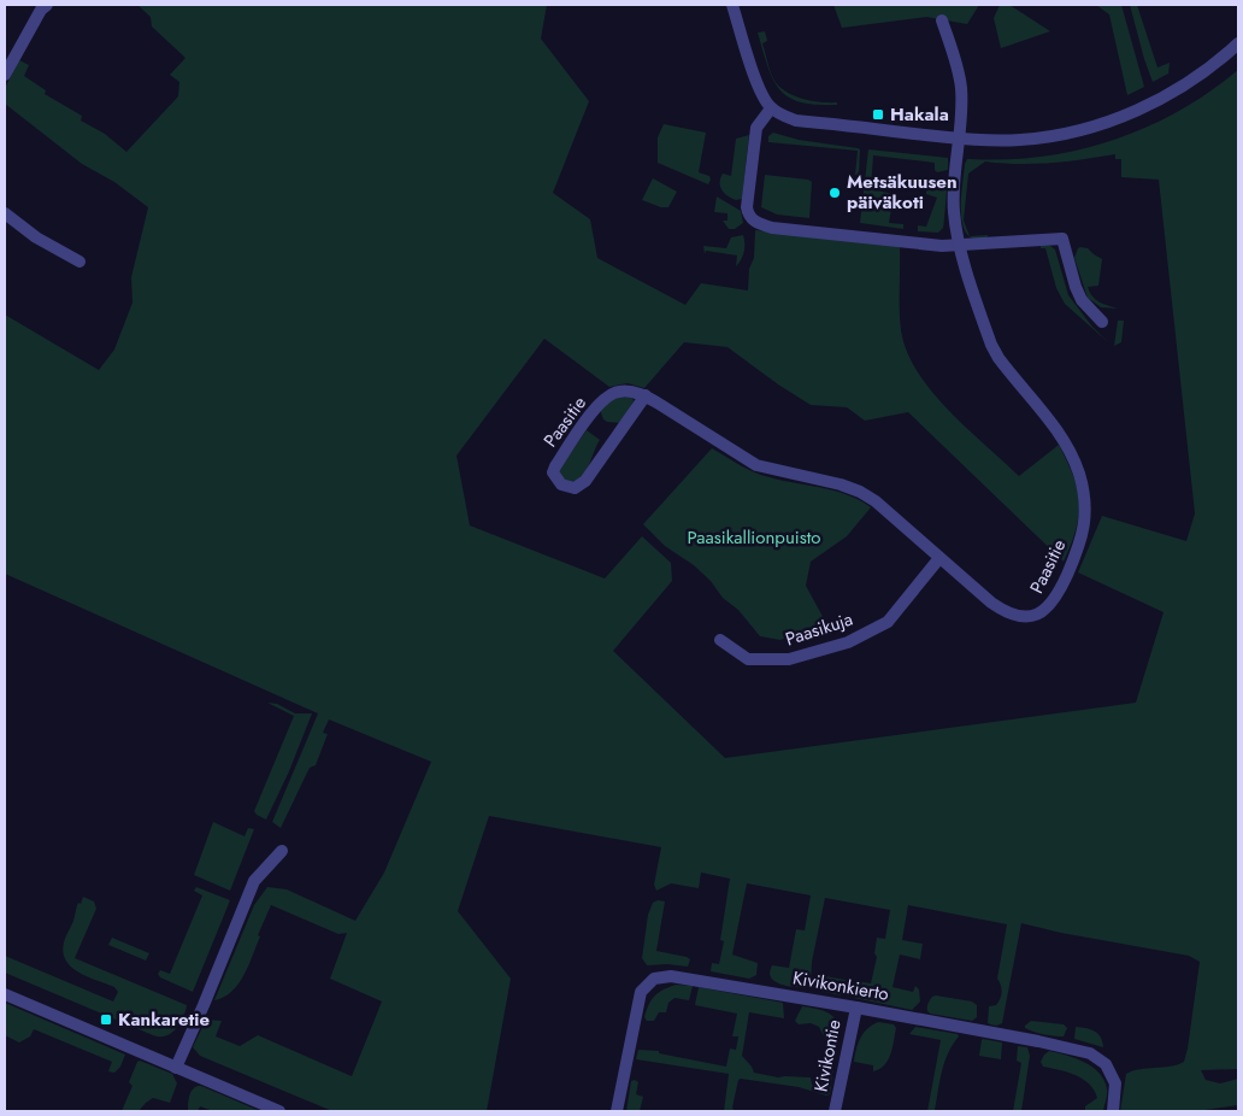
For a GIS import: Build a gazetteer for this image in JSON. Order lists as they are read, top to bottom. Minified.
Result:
{"streets":{"street":["Paasitie","Paasikuja","Kivikonkierto","Kivikontie"]},"crossings":[["Paasitie","Paasikuja"],["Kivikonkierto","Kivikontie"]],"parks":["Paasikallionpuisto"],"places":{"transit":["Hakala","Kankaretie"],"other":["Metsäkuusen päiväkoti"]}}
